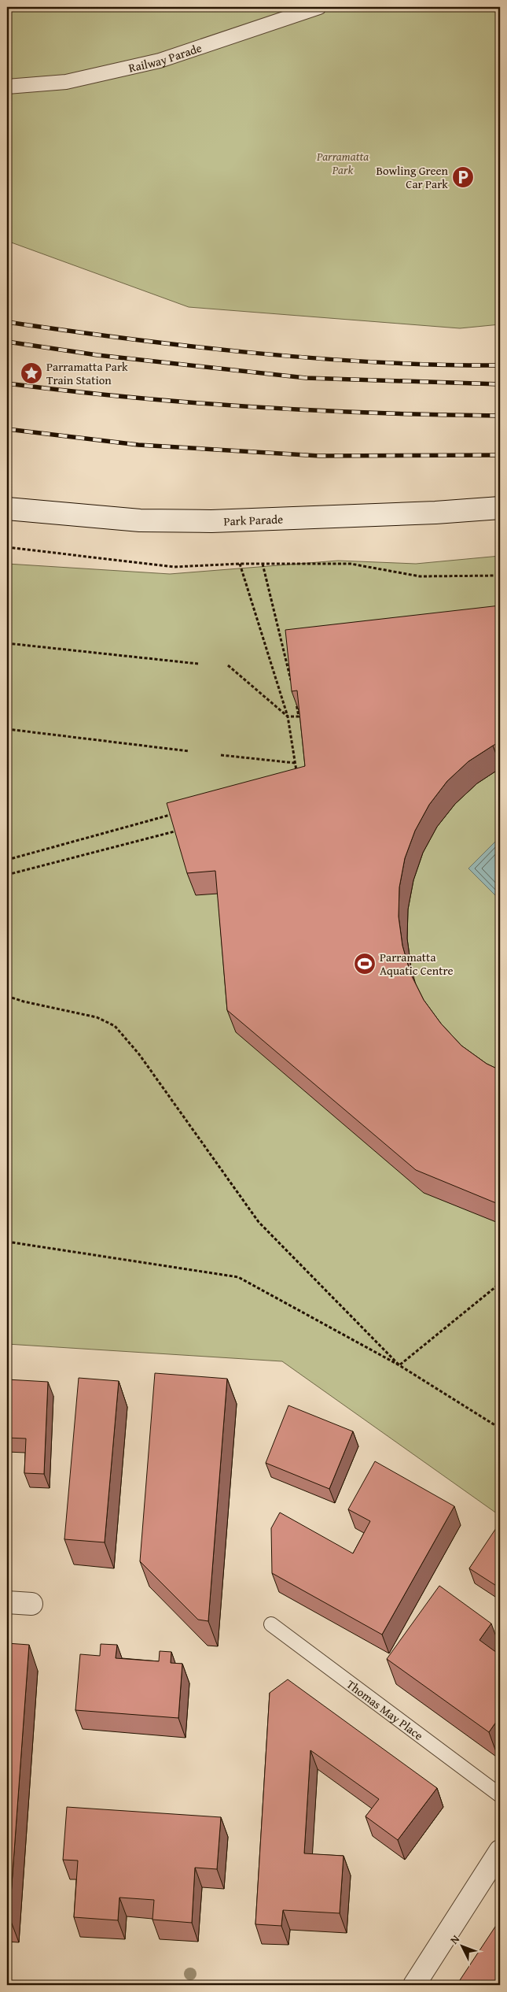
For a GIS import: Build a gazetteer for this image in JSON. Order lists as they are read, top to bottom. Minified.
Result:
{"streets":{"street":["Park Parade"],"lane":["Railway Parade","Thomas May Place"]},"parks":["Parramatta Park"],"places":{"parking":["Bowling Green Car Park"],"place":["Parramatta Park Train Station"],"sports":["Parramatta Aquatic Centre"]},"north":"top left"}
